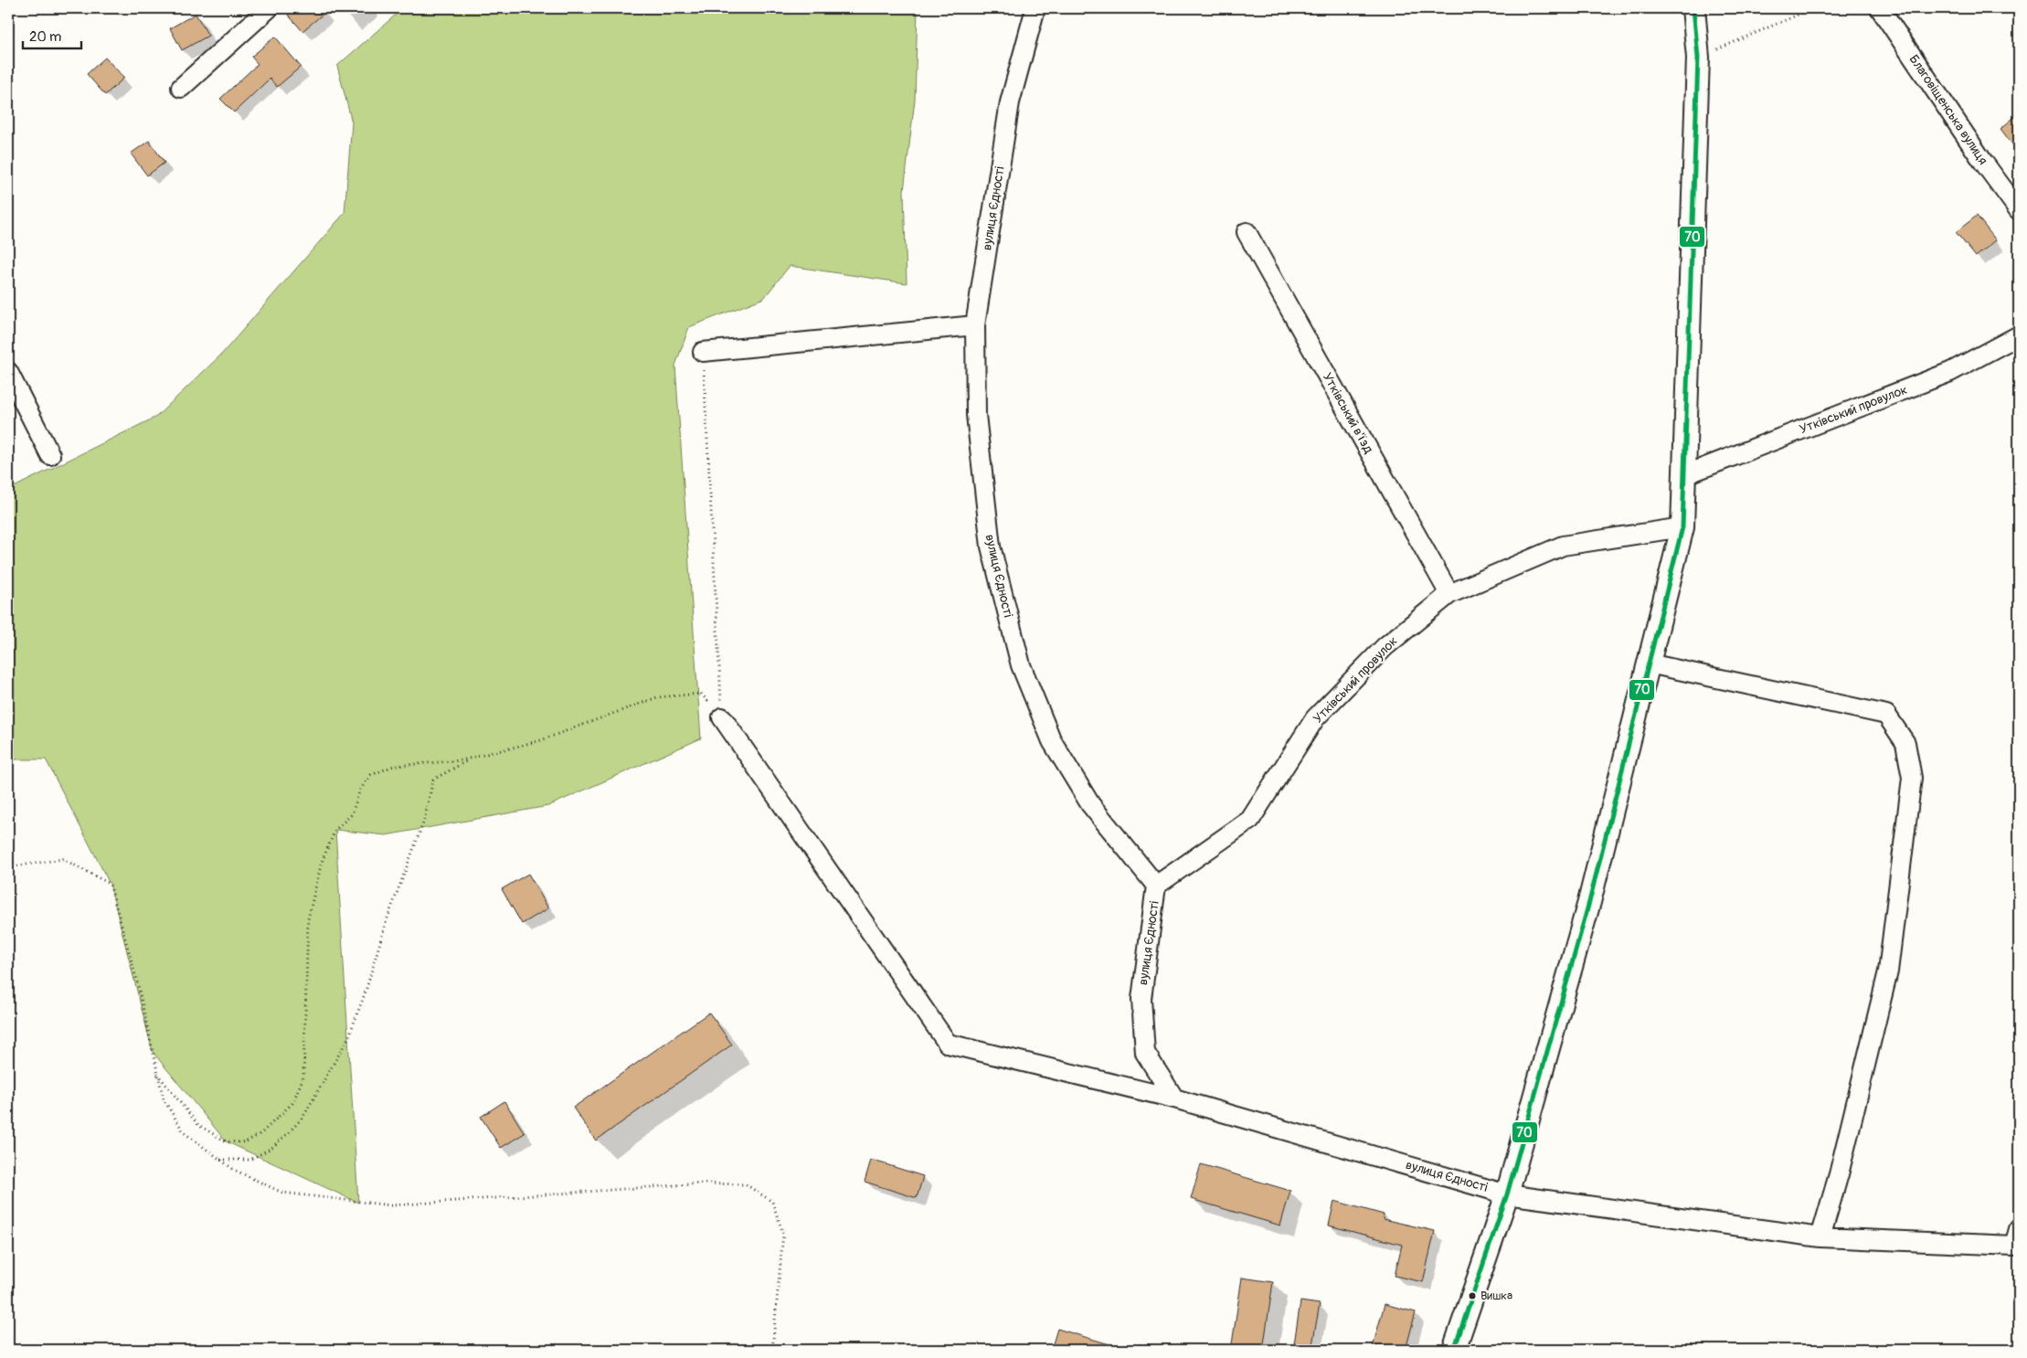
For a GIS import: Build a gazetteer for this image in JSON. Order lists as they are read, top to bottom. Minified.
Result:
{"streets":{"street":["Благовіщенська вулиця","вулиця Єдності","Утківський провулок","Утківський в'їзд"]},"crossings":[["вулиця Єдності","Утківський провулок"],["Утківський провулок","Утківський в'їзд"]],"places":["Вишка"],"lines":["transit line 70"],"scale_bar":"20 m"}
